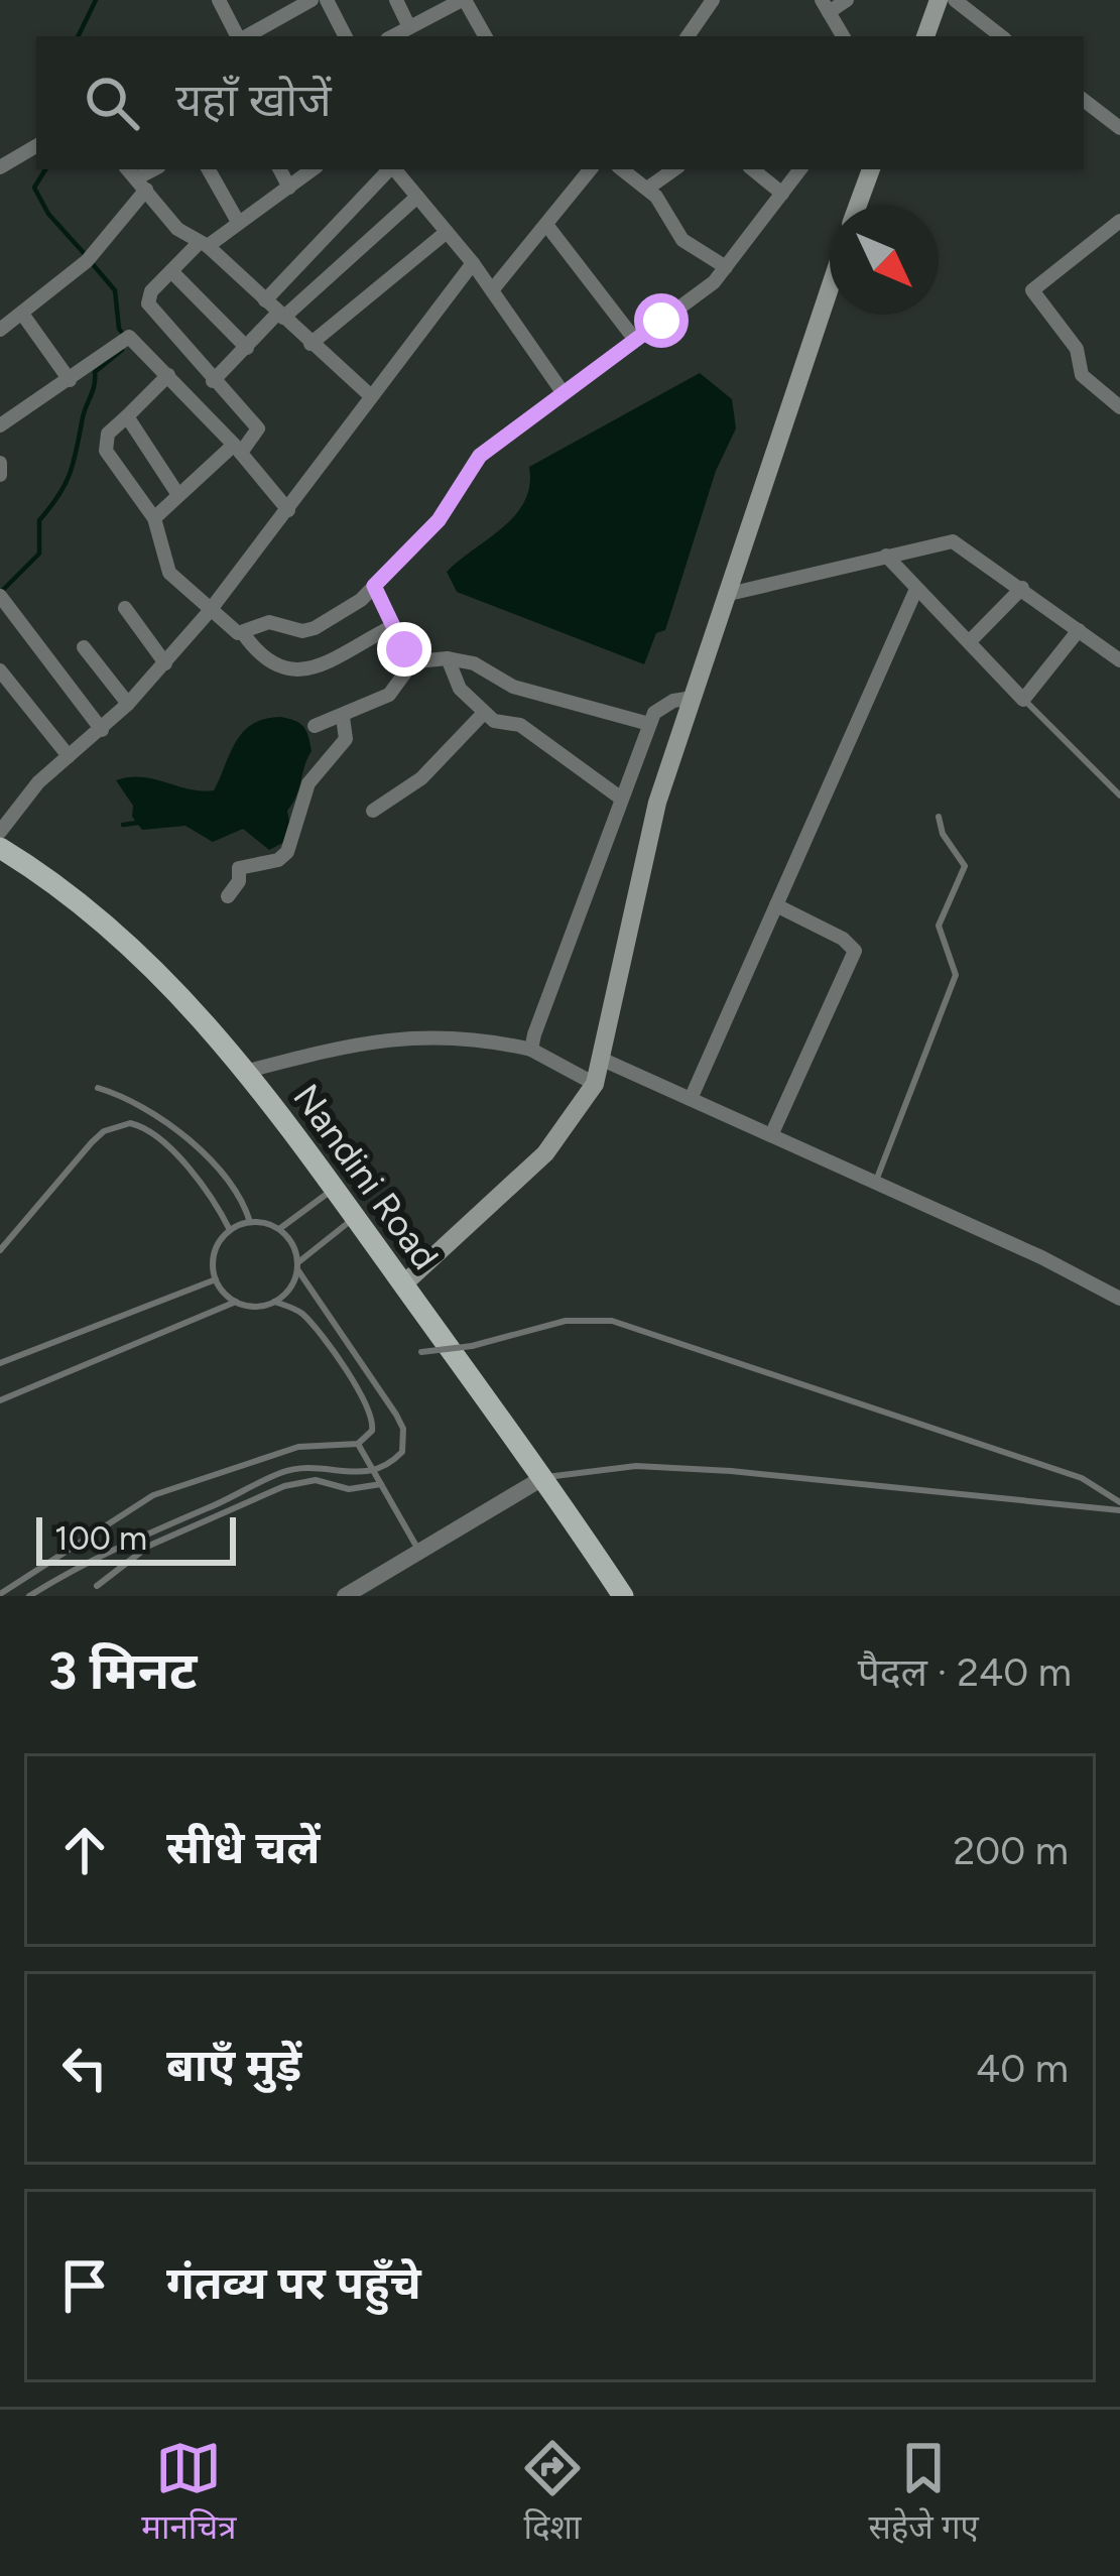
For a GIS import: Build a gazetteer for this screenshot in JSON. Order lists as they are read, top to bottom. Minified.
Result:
{"streets":{"main road":["Nandini Road"]},"scale_bar":"100 m","north":"bottom right","page":{"search":"यहाँ खोजें","scale":"100 m","heading":["3 मिनट","पैदल · 240 m"],"list":[["सीधे चलें","200 m"],["बाएँ मुड़ें","40 m"],"गंतव्य पर पहुँचे"],"nav":["मानचित्र","दिशा","सहेजे गए"]}}
